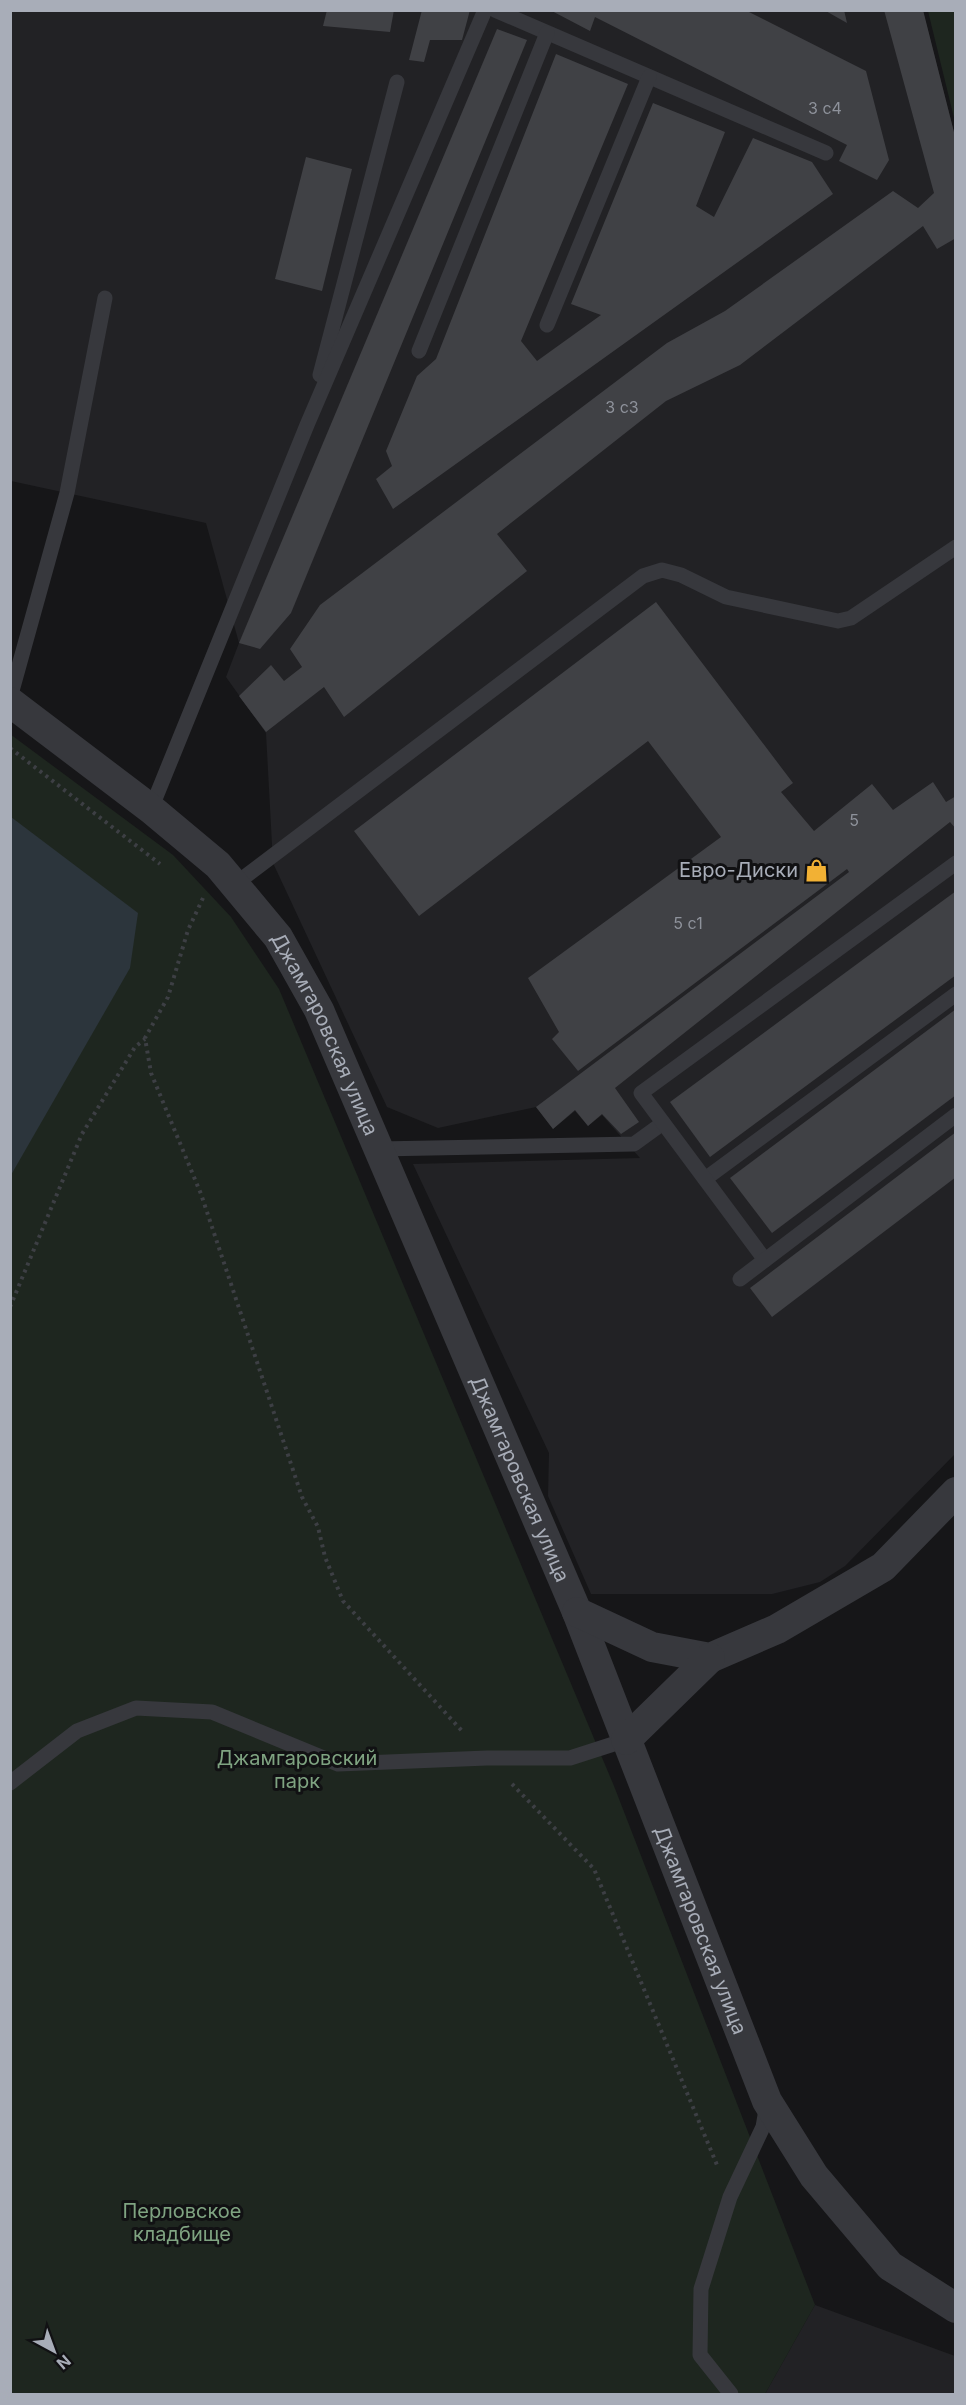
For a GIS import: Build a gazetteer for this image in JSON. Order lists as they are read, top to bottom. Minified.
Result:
{"streets":{"street":["Джамгаровская улица"]},"parks":["Джамгаровский парк","Перловское кладбище"],"places":{"shop":["Евро-Диски"]},"house_numbers":["3 с4","3 с3","5","5 с1"],"north":"bottom right"}
